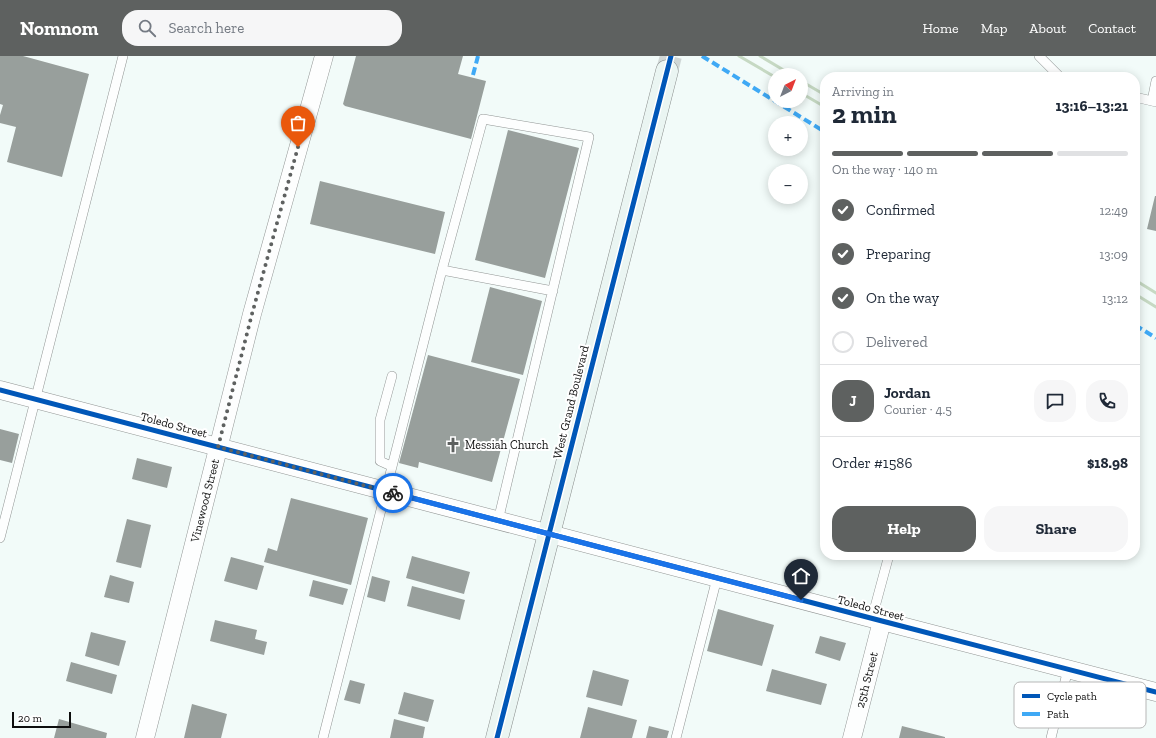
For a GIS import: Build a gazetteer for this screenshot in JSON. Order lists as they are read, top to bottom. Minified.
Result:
{"streets":{"street":["West Grand Boulevard","Toledo Street","Vinewood Street","25th Street"]},"crossings":[["West Grand Boulevard","Toledo Street"],["Toledo Street","Vinewood Street"],["Toledo Street","25th Street"]],"places":{"church":["Messiah Church"]},"legend":["Cycle path","Path"],"scale_bar":"20 m","north":"top right","page":{"header":"Nomnom","search":"Search here","nav":["Home","Map","About","Contact"],"map_buttons":["+","−"],"heading":["2 min","Arriving in","13:16–13:21"],"panel":["Jordan","Courier · 4.5","Order #1586","$18.98"],"bar":"On the way · 140 m","list":[["Confirmed","12:49"],["Preparing","13:09"],["On the way","13:12"],"Delivered"],"round":"J","buttons":["Help","Share"],"scale":"20 m"}}
